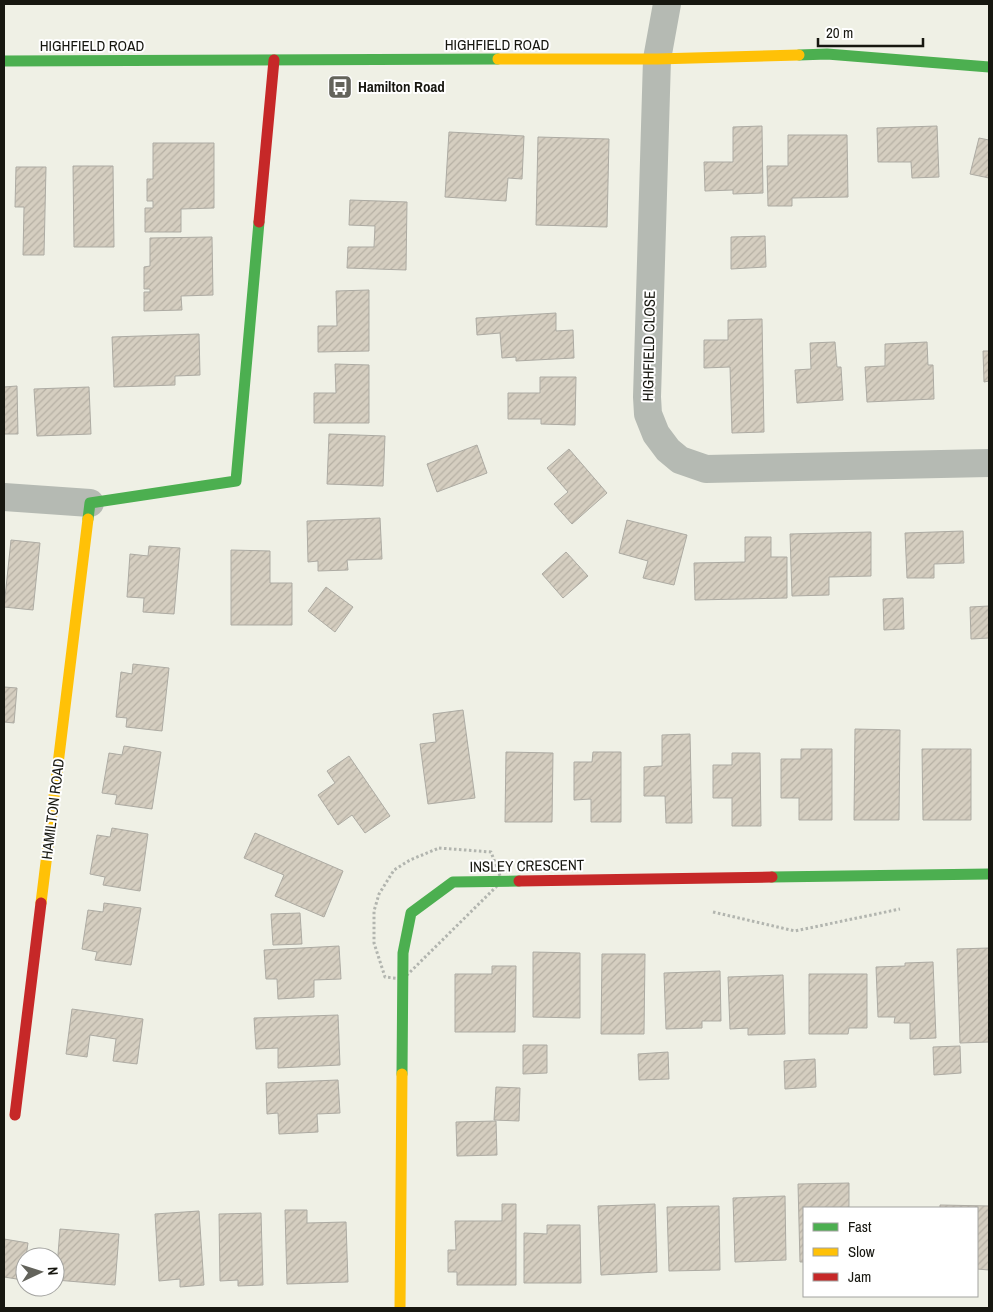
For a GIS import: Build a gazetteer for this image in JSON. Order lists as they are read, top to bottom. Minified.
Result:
{"streets":{"street":["HIGHFIELD ROAD","HIGHFIELD CLOSE","HAMILTON ROAD","INSLEY CRESCENT"]},"crossings":[["HIGHFIELD ROAD","HIGHFIELD CLOSE"]],"places":{"bus stop":["Hamilton Road"]},"legend":["Fast","Slow","Jam"],"scale_bar":"20 m","north":"right"}
